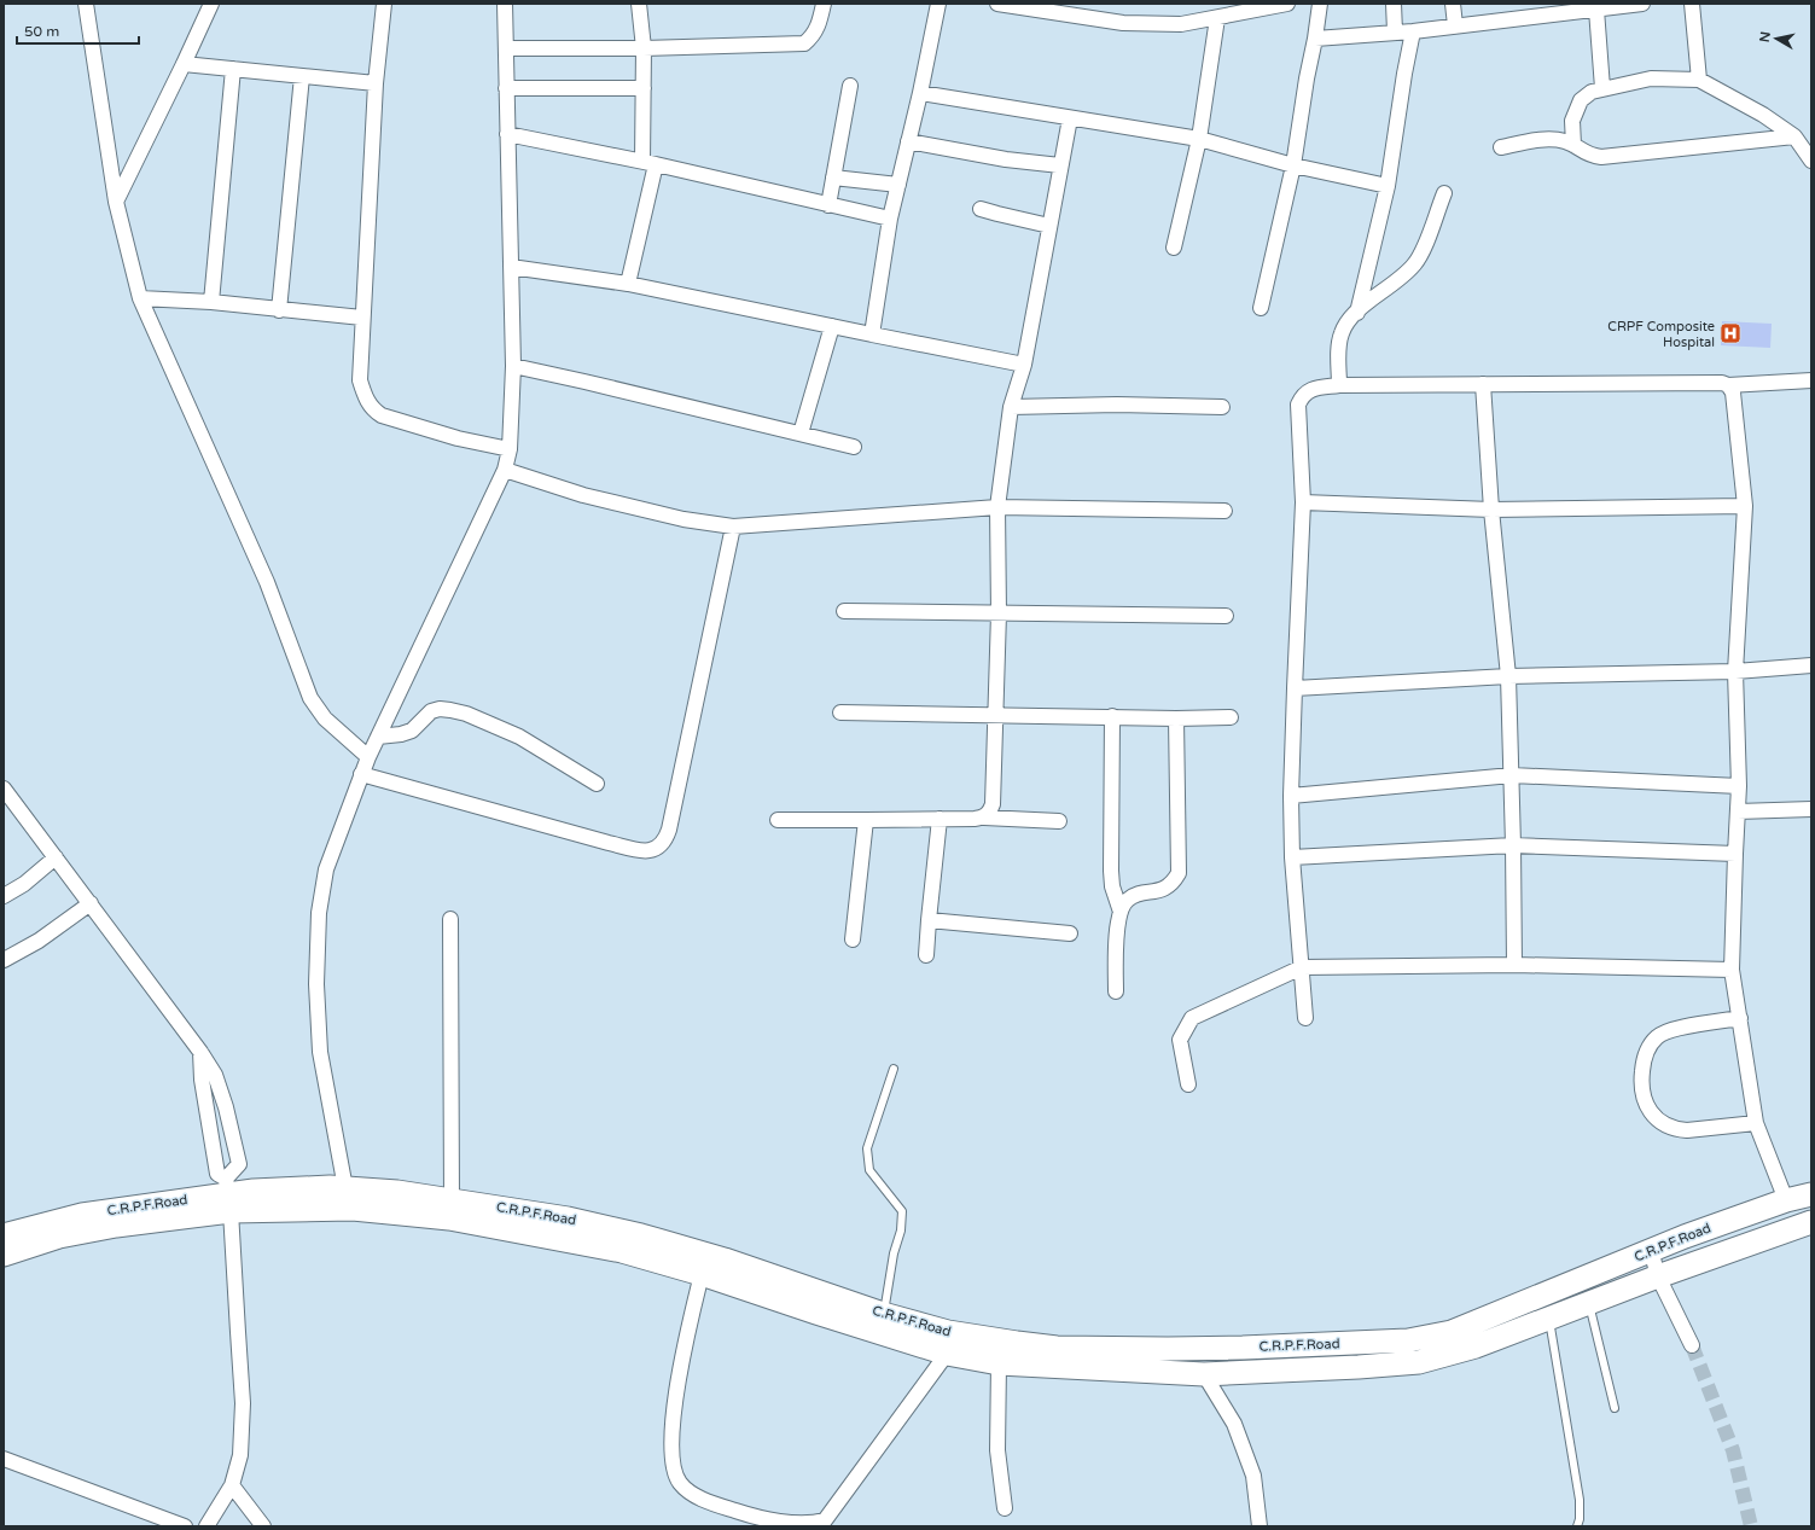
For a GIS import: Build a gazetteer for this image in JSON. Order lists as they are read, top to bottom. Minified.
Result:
{"streets":{"main road":["C.R.P.F.Road"]},"places":{"hospital":["CRPF Composite Hospital"]},"scale_bar":"50 m","north":"left"}
